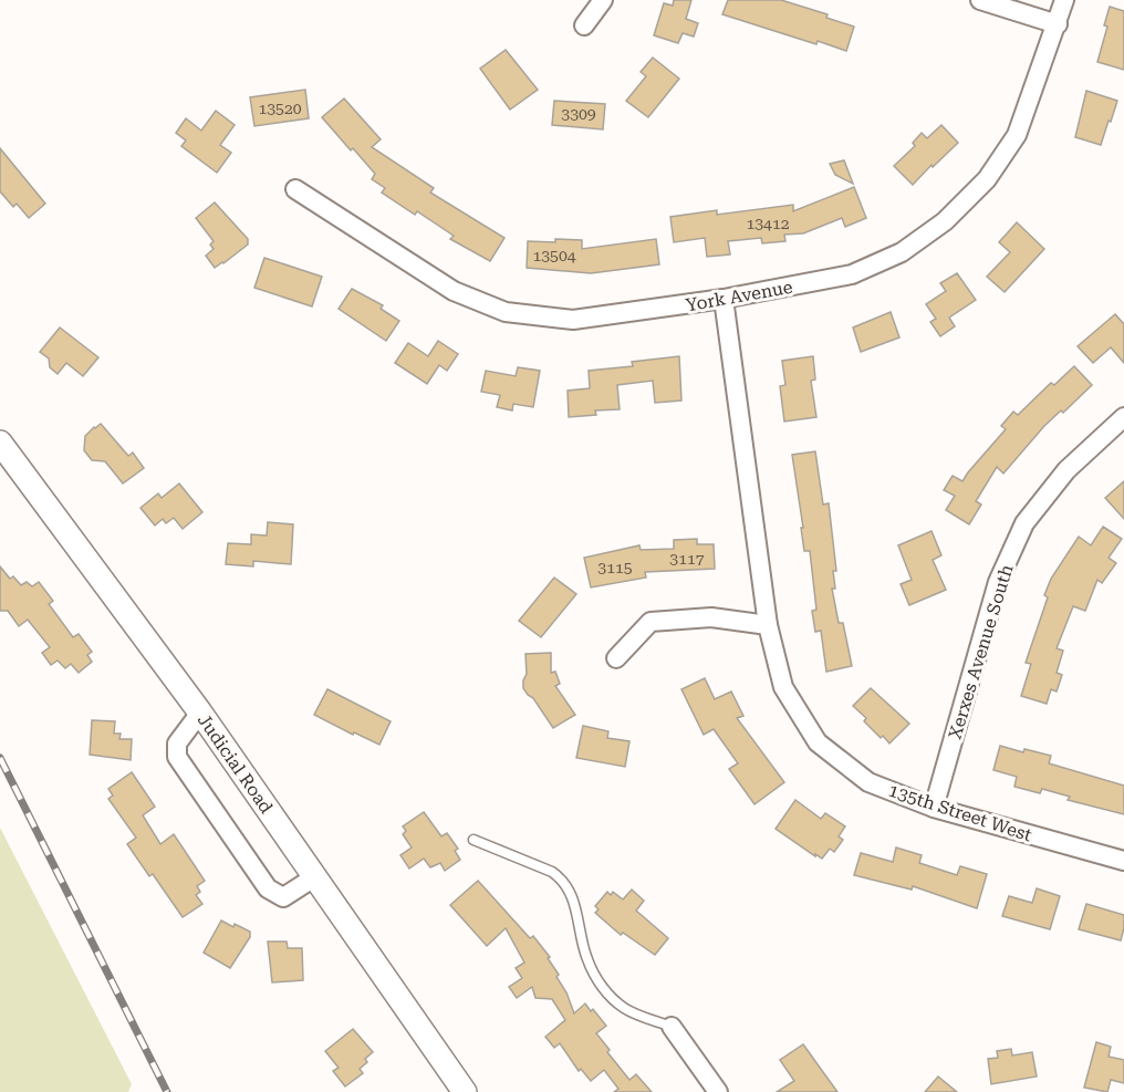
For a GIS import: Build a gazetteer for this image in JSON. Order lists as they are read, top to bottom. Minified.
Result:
{"streets":{"street":["York Avenue","Xerxes Avenue South","Judicial Road","135th Street West"]},"crossings":[["York Avenue","135th Street West"],["Xerxes Avenue South","135th Street West"]],"house_numbers":["13520","3309","13412","13504","3117","3115"]}
